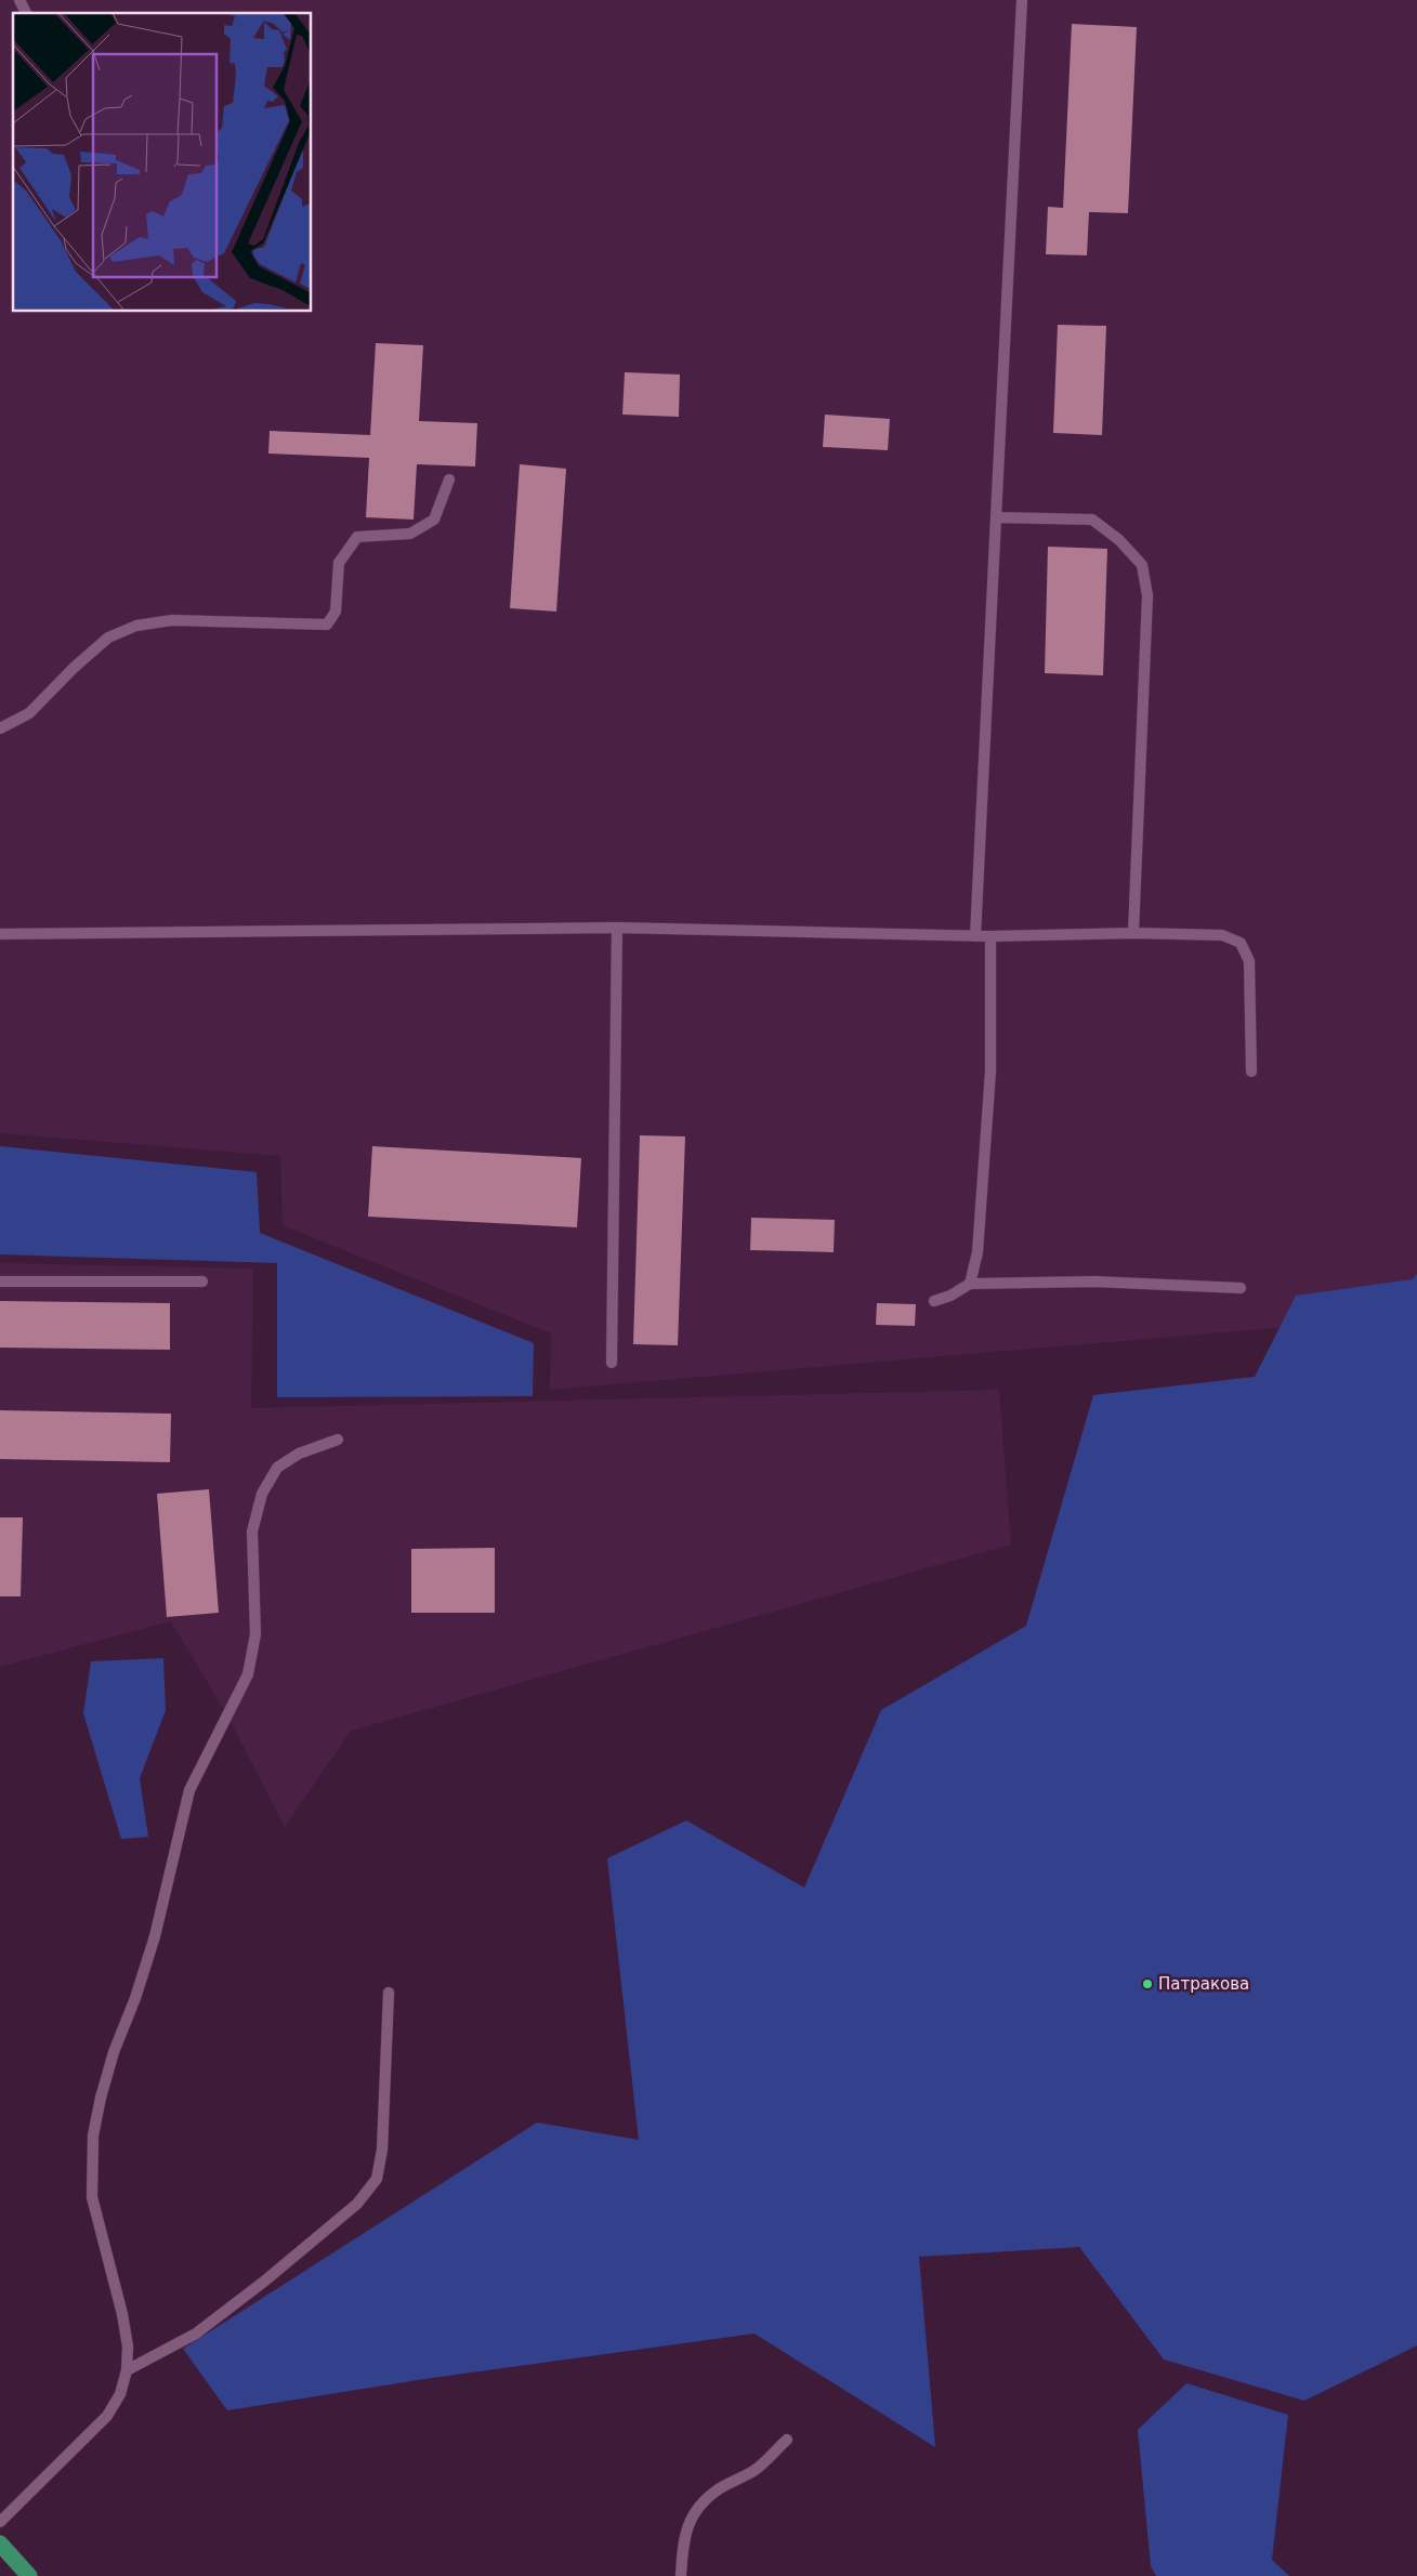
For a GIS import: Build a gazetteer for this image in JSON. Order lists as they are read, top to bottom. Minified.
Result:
{"places":["Патракова"]}
